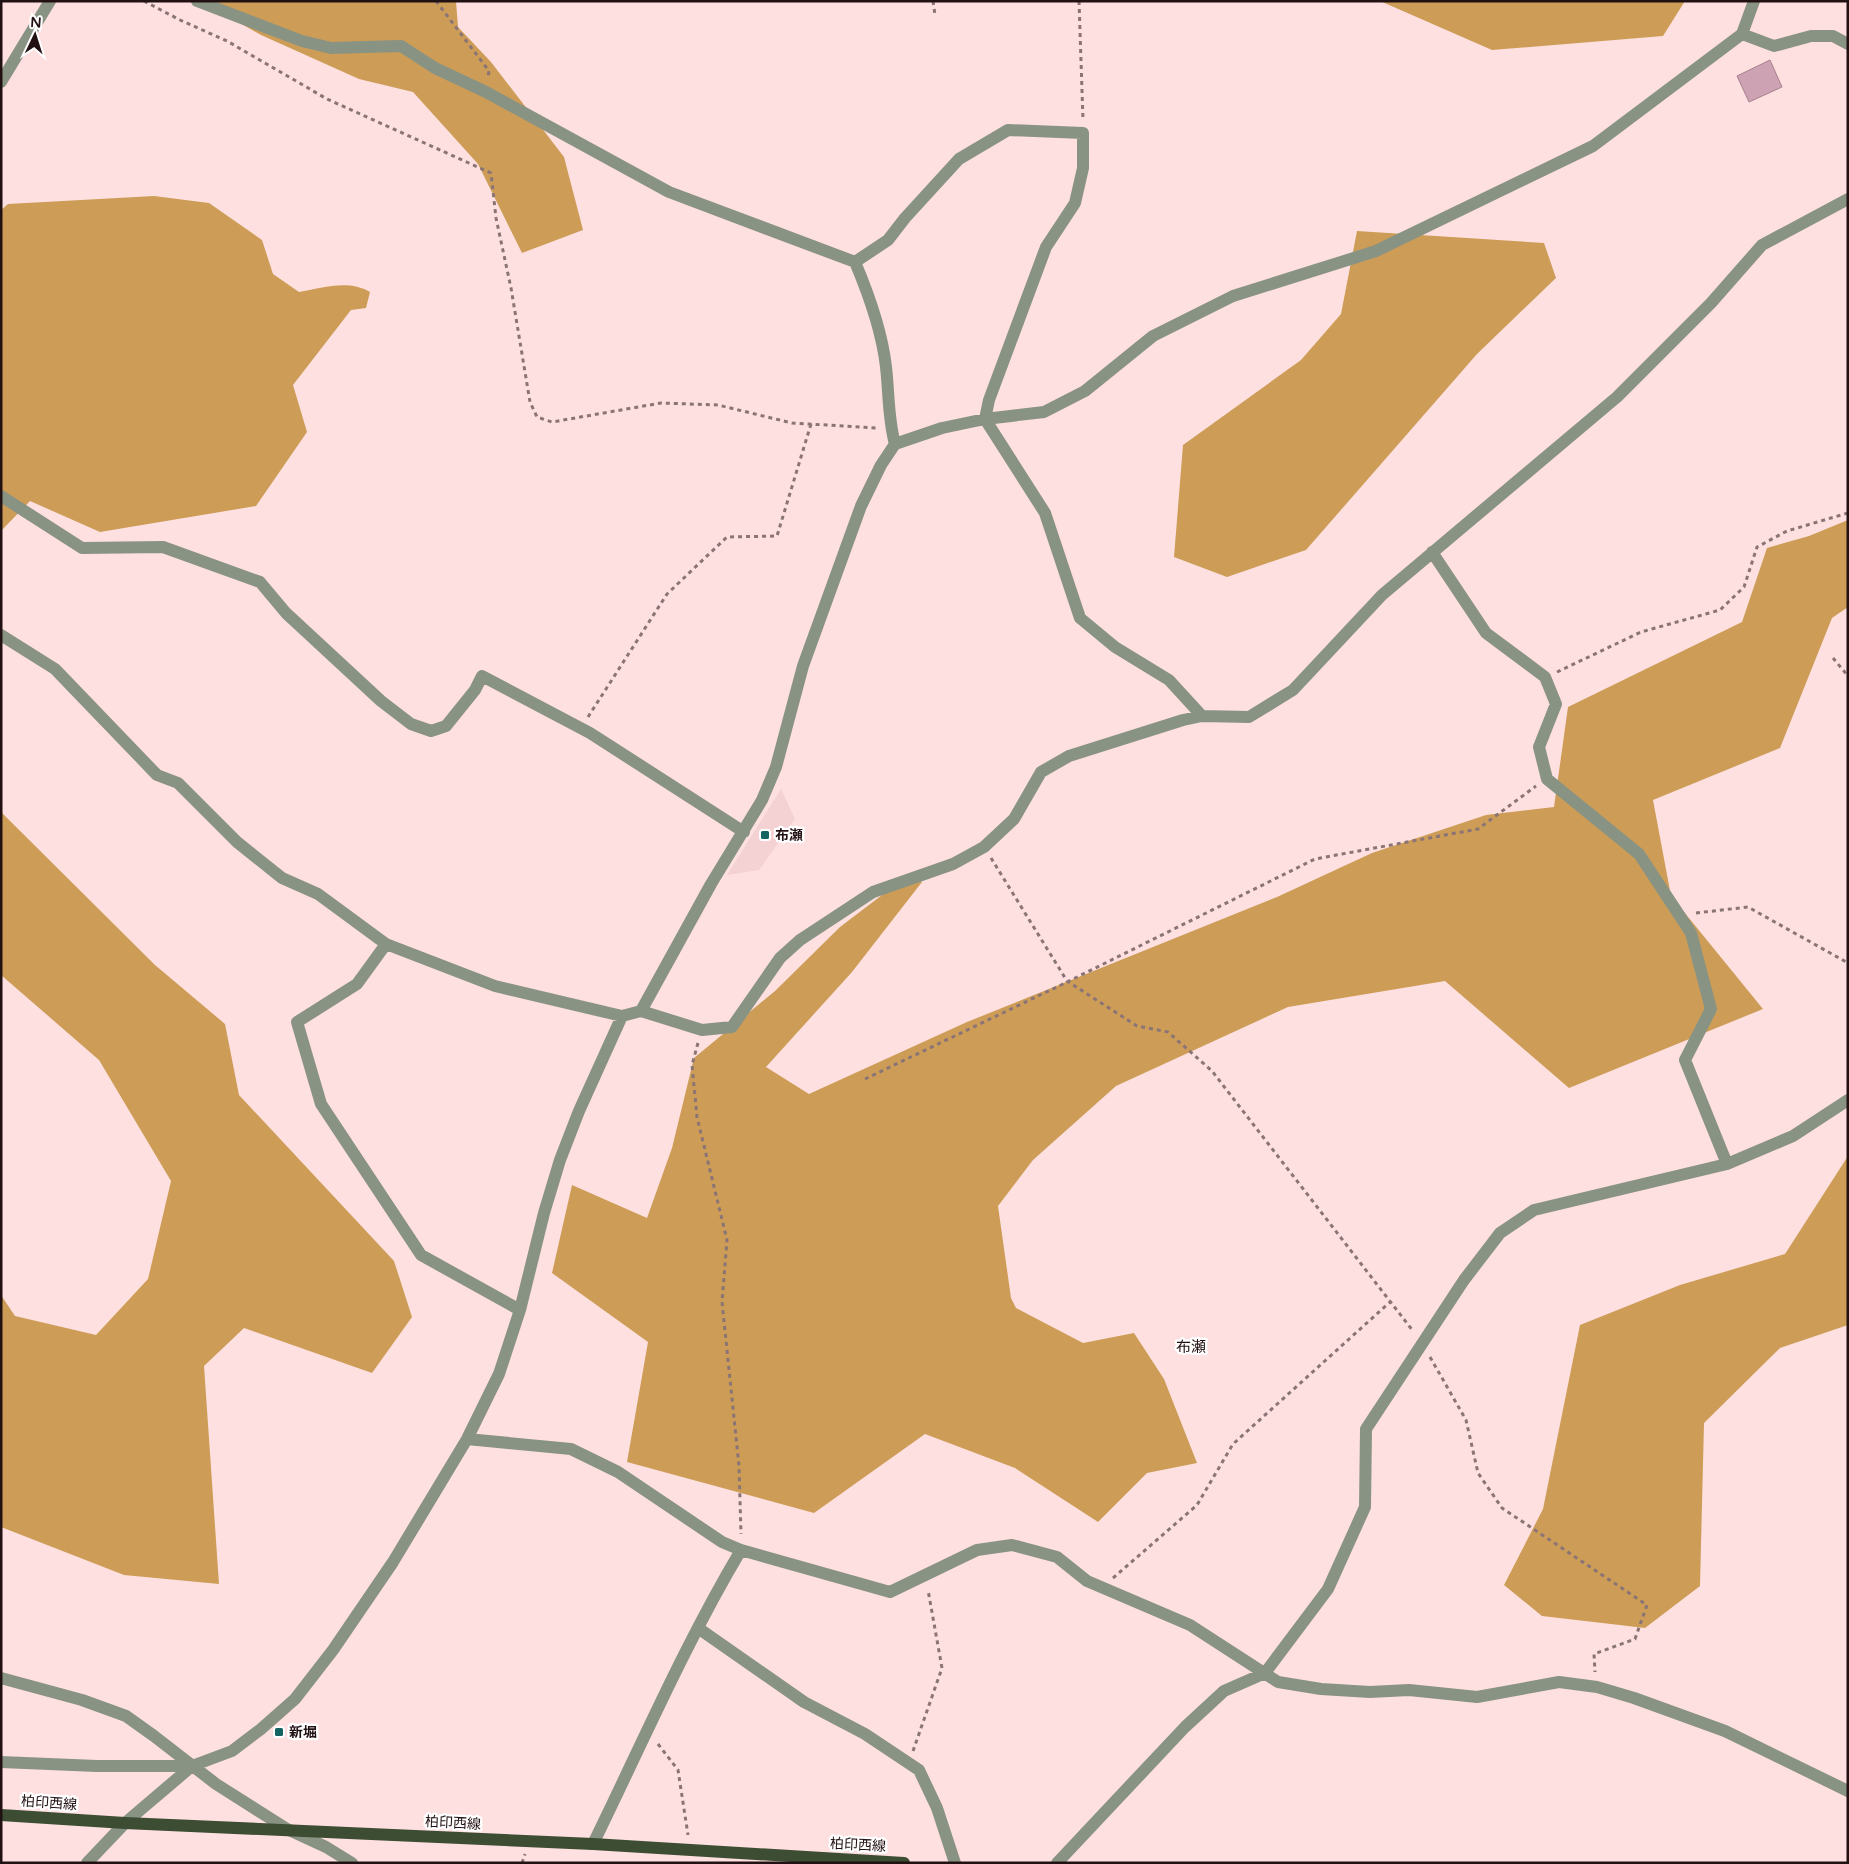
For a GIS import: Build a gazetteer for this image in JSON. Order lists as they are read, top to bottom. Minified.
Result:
{"streets":{"main road":["柏印西線"]},"districts":["布瀬"],"places":{"transit":["布瀬","新堀"]},"north":"top"}
